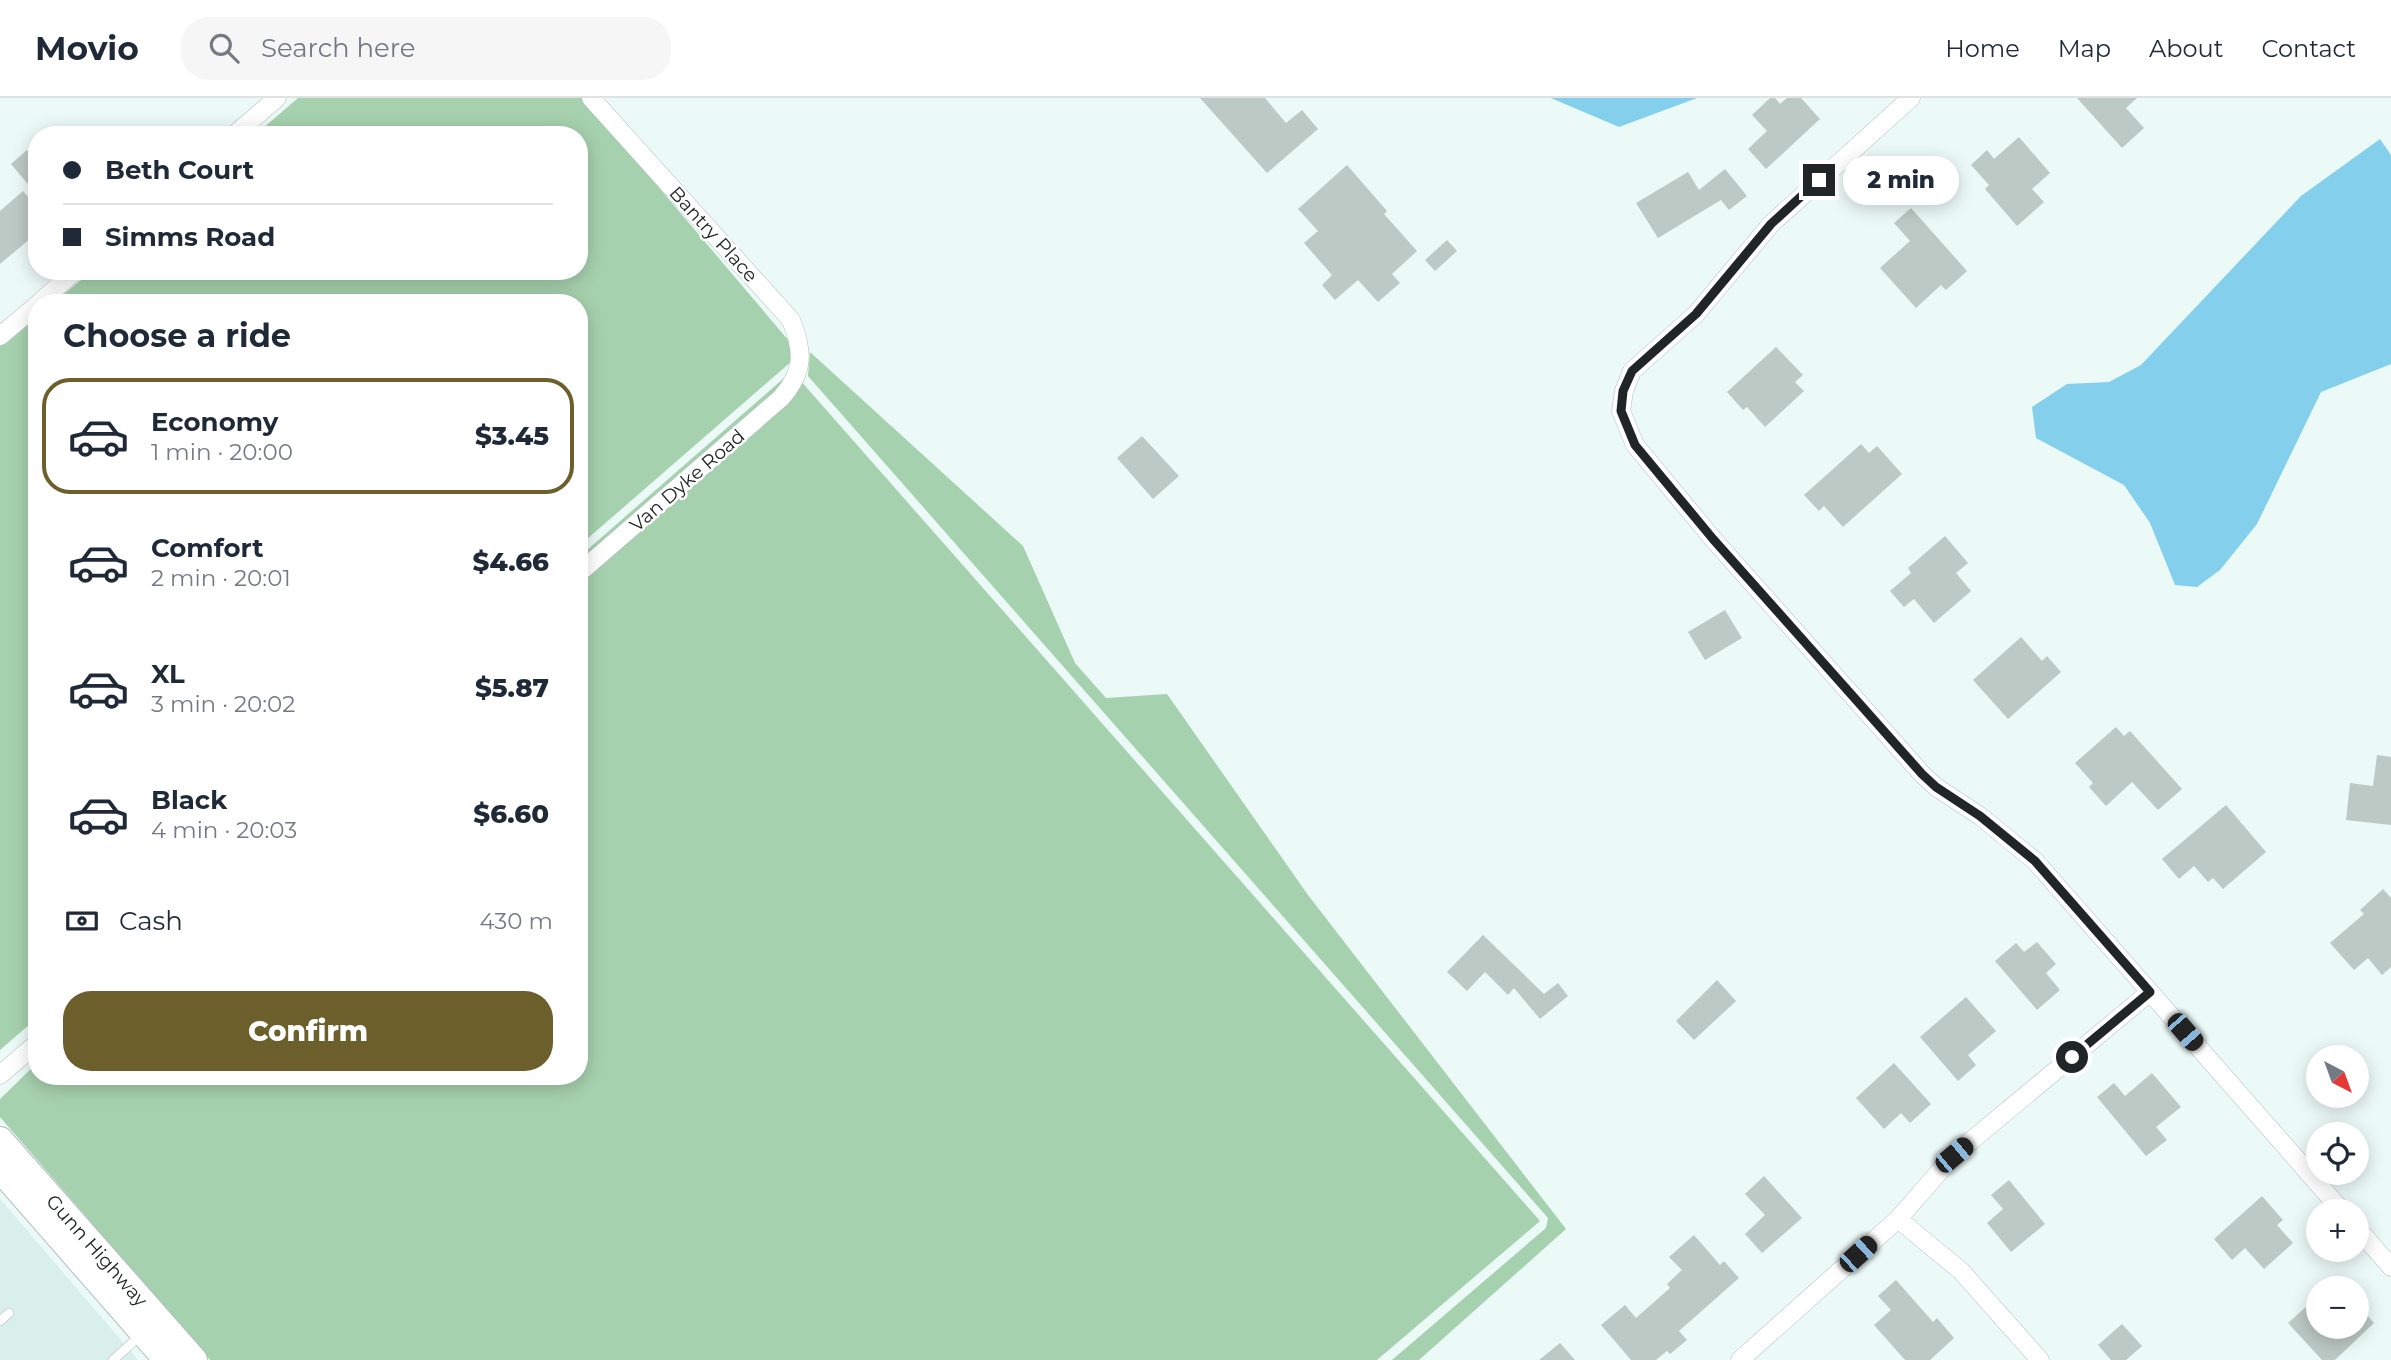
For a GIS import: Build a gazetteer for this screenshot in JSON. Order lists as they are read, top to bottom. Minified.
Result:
{"streets":{"main road":["Gunn Highway"],"street":["Bantry Place","Van Dyke Road"]},"crossings":[["Bantry Place","Van Dyke Road"]],"north":"bottom right","page":{"header":"Movio","search":"Search here","nav":["Home","Map","About","Contact"],"banner":["Beth Court","Simms Road"],"bubble":"2 min","heading":"Choose a ride","list":[{"name":"Economy","note":"1 min · 20:00","value":"$3.45"},{"name":"Comfort","note":"2 min · 20:01","value":"$4.66"},{"name":"XL","note":"3 min · 20:02","value":"$5.87"},{"name":"Black","note":"4 min · 20:03","value":"$6.60"}],"pay":["Cash","430 m"],"buttons":"Confirm","map_buttons":["+","−"]}}
